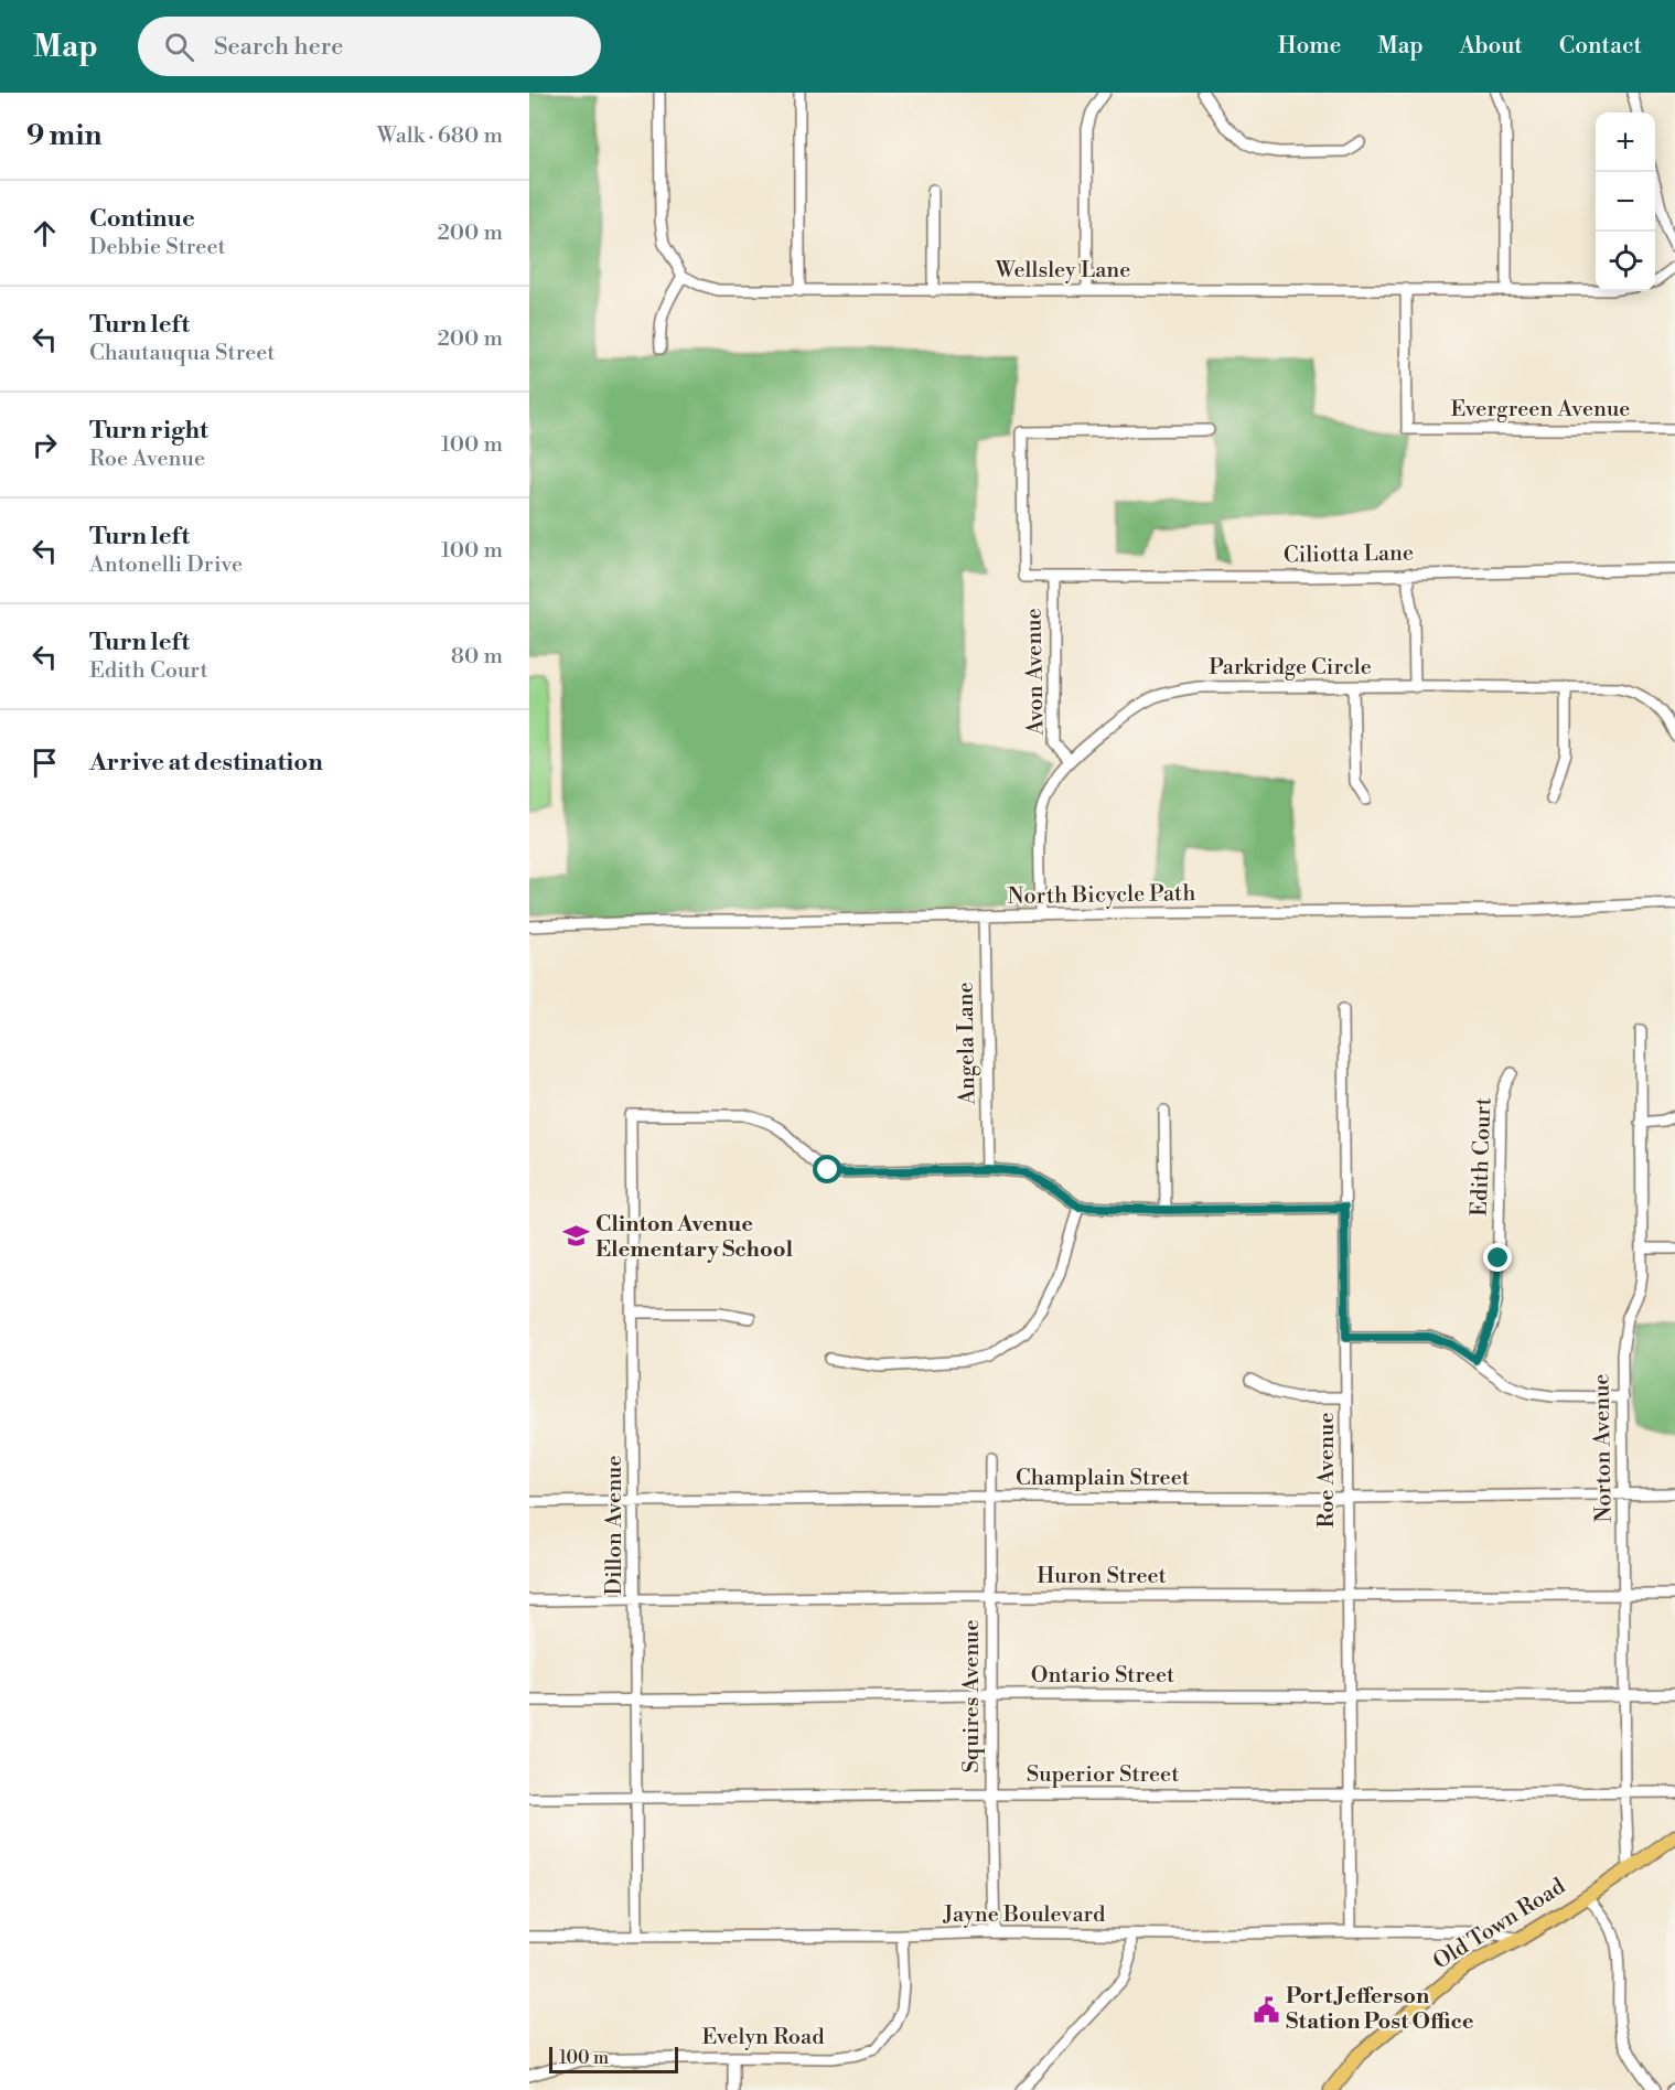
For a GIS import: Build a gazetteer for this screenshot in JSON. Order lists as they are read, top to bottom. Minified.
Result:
{"streets":{"main road":["Old Town Road"],"street":["Wellsley Lane","Evergreen Avenue","Ciliotta Lane","Parkridge Circle","Avon Avenue","North Bicycle Path","Angela Lane","Edith Court","Norton Avenue","Roe Avenue","Champlain Street","Dillon Avenue","Huron Street","Ontario Street","Squires Avenue","Superior Street","Jayne Boulevard","Evelyn Road"]},"crossings":[["Wellsley Lane","Evergreen Avenue"],["Ciliotta Lane","Avon Avenue"],["Parkridge Circle","Avon Avenue"],["Parkridge Circle","North Bicycle Path"],["North Bicycle Path","Angela Lane"],["Angela Lane","Dillon Avenue"],["Norton Avenue","Champlain Street"],["Norton Avenue","Huron Street"],["Norton Avenue","Ontario Street"],["Norton Avenue","Superior Street"],["Norton Avenue","Old Town Road"],["Roe Avenue","Champlain Street"],["Roe Avenue","Huron Street"],["Roe Avenue","Ontario Street"],["Roe Avenue","Superior Street"],["Roe Avenue","Jayne Boulevard"],["Champlain Street","Dillon Avenue"],["Champlain Street","Squires Avenue"],["Dillon Avenue","Huron Street"],["Dillon Avenue","Ontario Street"],["Dillon Avenue","Superior Street"],["Dillon Avenue","Jayne Boulevard"],["Huron Street","Squires Avenue"],["Ontario Street","Squires Avenue"],["Squires Avenue","Superior Street"],["Squires Avenue","Jayne Boulevard"],["Jayne Boulevard","Old Town Road"],["Jayne Boulevard","Evelyn Road"]],"places":{"school or university":["Clinton Avenue Elementary School"],"public building":["Port Jefferson Station Post Office"]},"scale_bar":"100 m","page":{"header":"Map","search":"Search here","nav":["Home","Map","About","Contact"],"heading":["9 min","Walk · 680 m"],"map_buttons":["+","−"],"list":[["Continue","Debbie Street","200 m"],["Turn left","Chautauqua Street","200 m"],["Turn right","Roe Avenue","100 m"],["Turn left","Antonelli Drive","100 m"],["Turn left","Edith Court","80 m"],"Arrive at destination"],"scale":"100 m"}}
